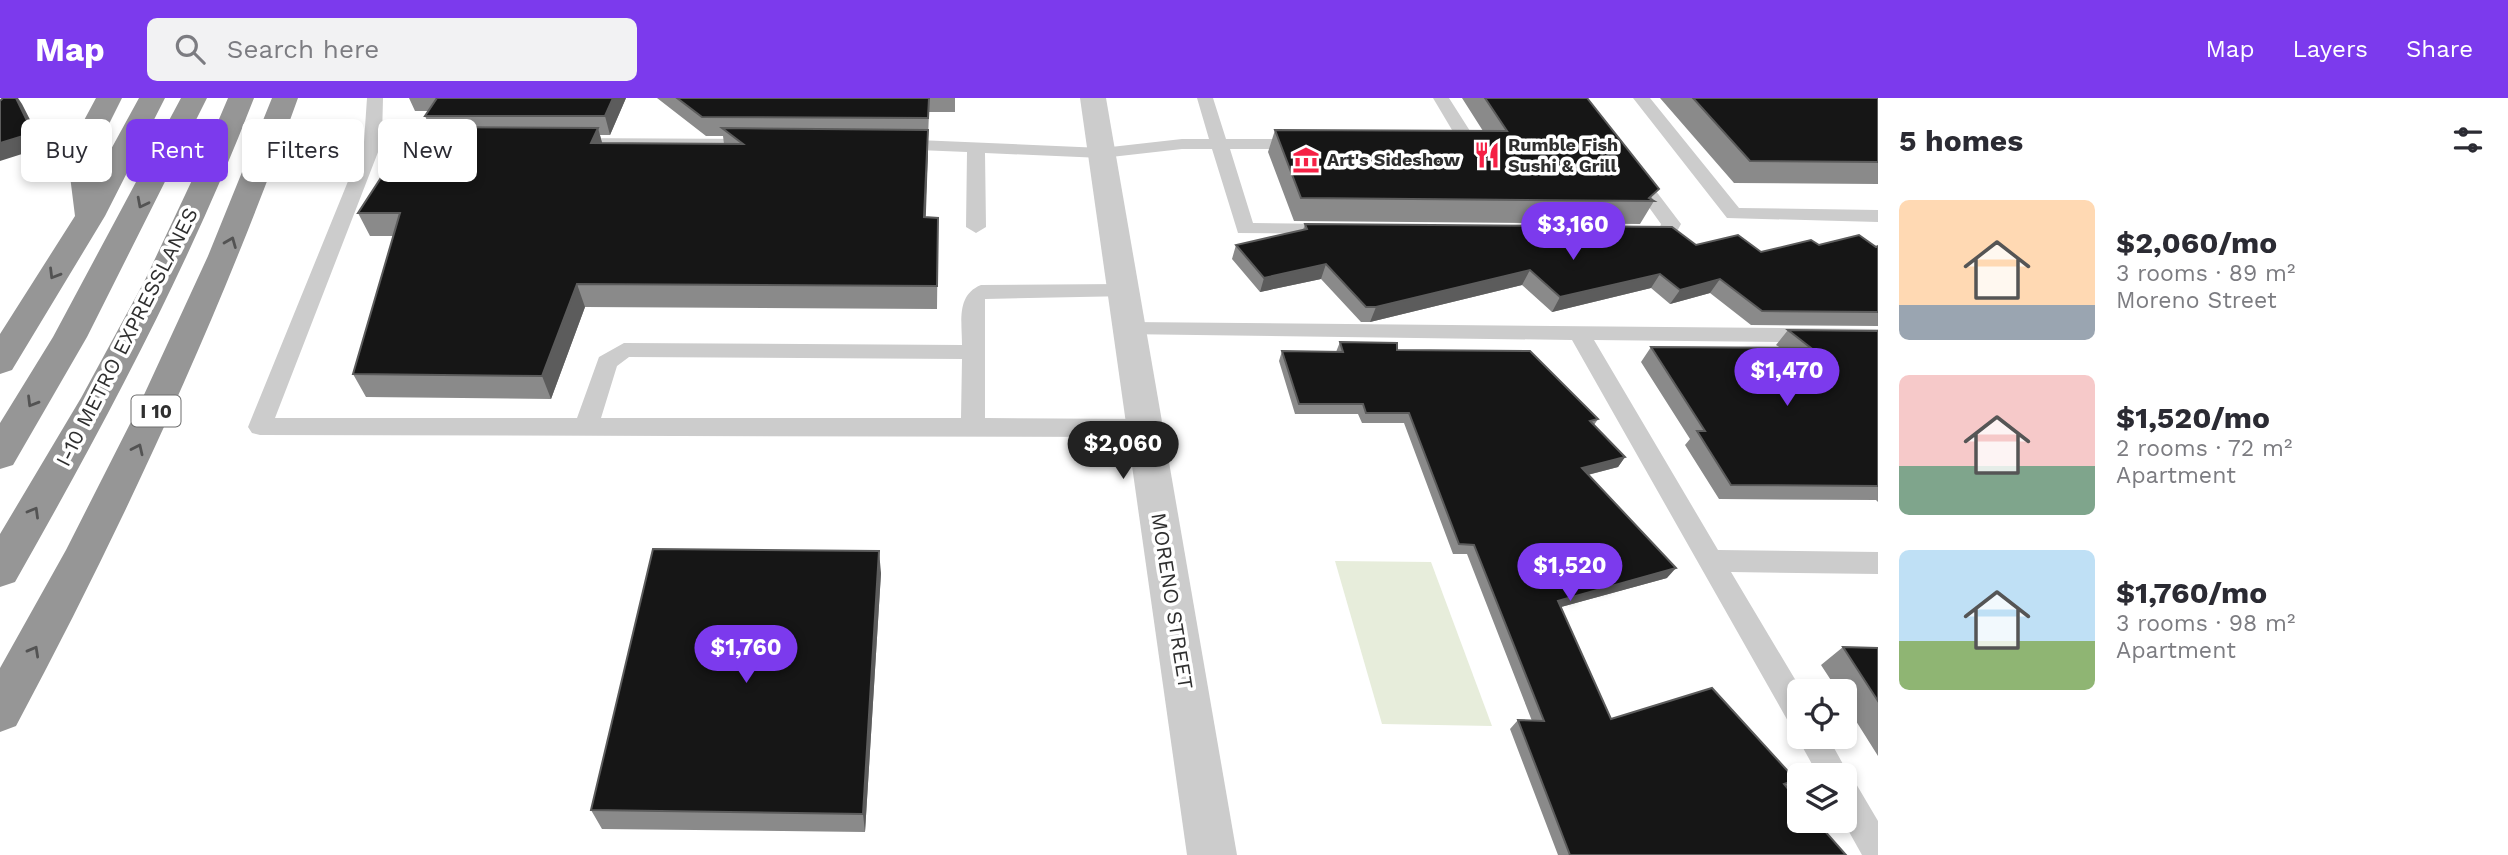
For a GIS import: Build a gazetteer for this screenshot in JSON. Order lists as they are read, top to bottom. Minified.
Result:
{"streets":{"highway":["I-10 METRO EXPRESSLANES","I 10"],"street":["MORENO STREET"]},"places":{"restaurant":["Rumble Fish Sushi & Grill"],"museum":["Art's Sideshow"]},"page":{"header":"Map","search":"Search here","nav":["Map","Layers","Share"],"heading":"5 homes","chip":["Buy","Rent","Filters","New"],"list":[{"name":"$2,060/mo","note":"3 rooms · 89 m² · Moreno Street"},{"name":"$1,520/mo","note":"2 rooms · 72 m² · Apartment"},{"name":"$1,760/mo","note":"3 rooms · 98 m² · Apartment"}],"price":["$3,160","$1,470","$2,060","$1,520","$1,760"]}}
